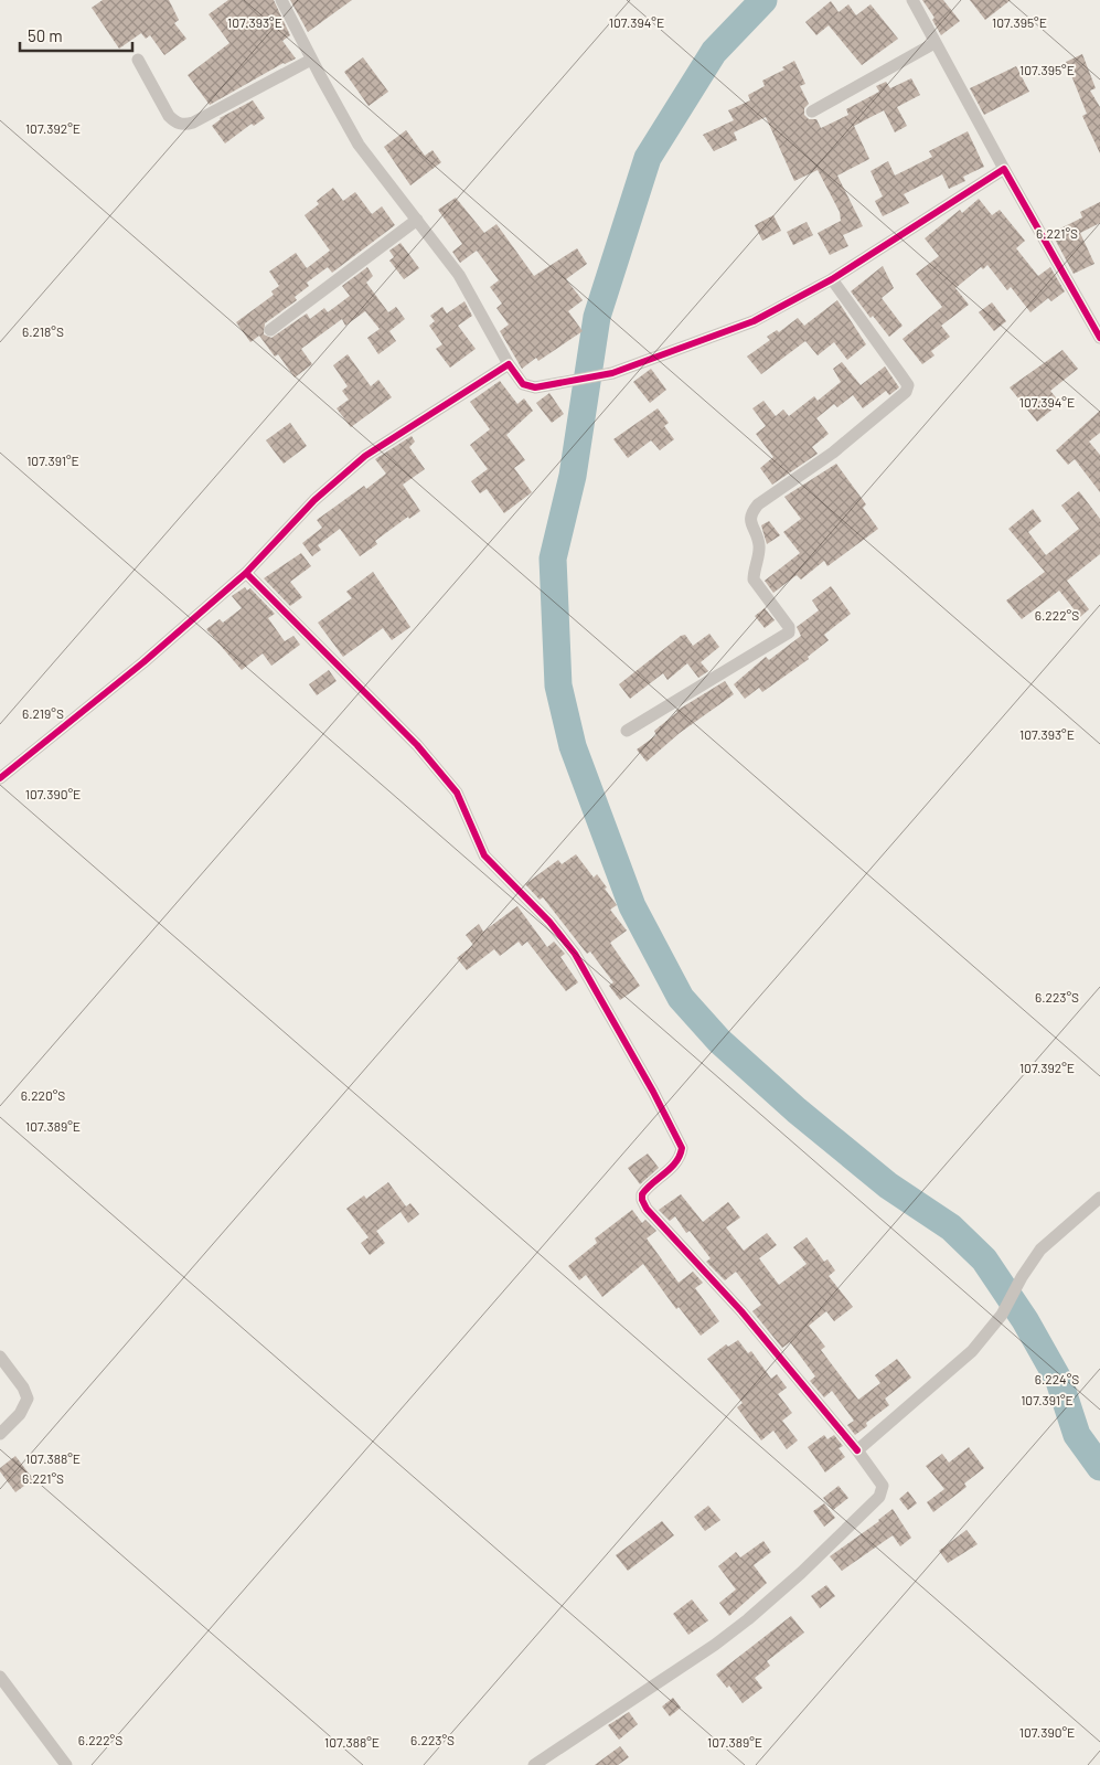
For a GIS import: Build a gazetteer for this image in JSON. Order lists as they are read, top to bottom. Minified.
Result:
{"scale_bar":"50 m","coordinates":["107.393°E","107.394°E","107.395°E","107.392°E","6.221°S","6.218°S","107.391°E","6.222°S","6.219°S","107.390°E","6.223°S","6.220°S","107.389°E","6.224°S","107.388°E"]}
